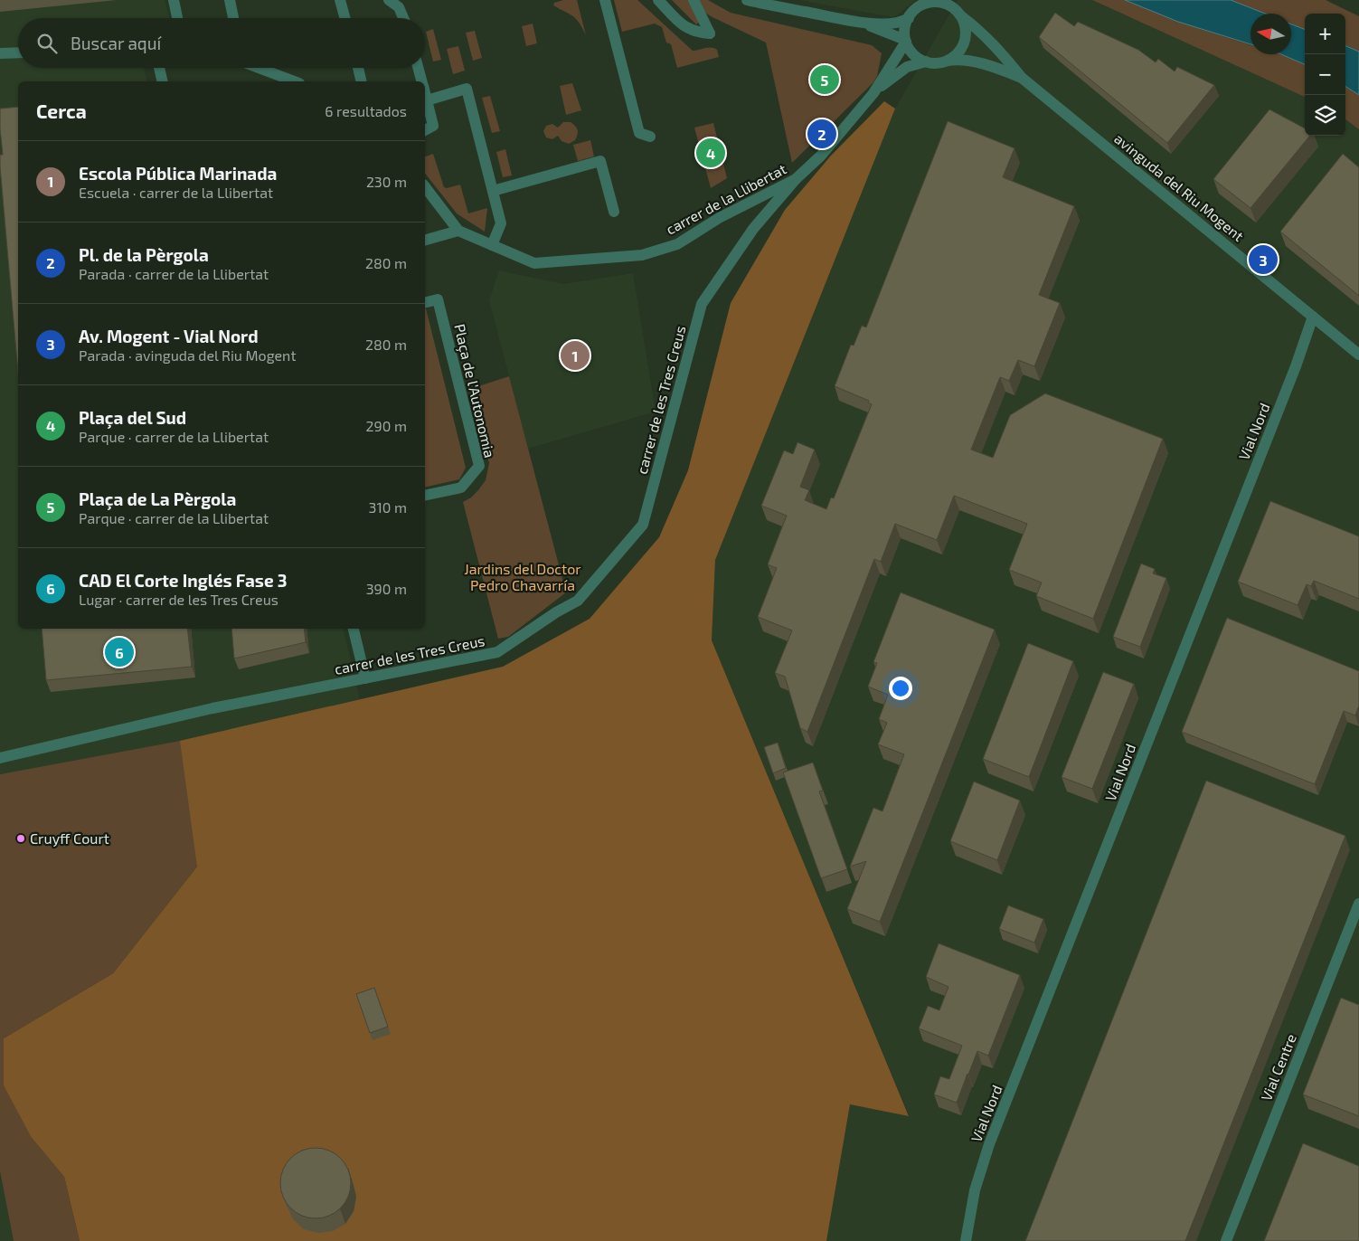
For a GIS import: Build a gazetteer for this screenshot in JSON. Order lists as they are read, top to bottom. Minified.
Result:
{"streets":{"street":["avinguda del Riu Mogent","carrer de la Llibertat","Plaça de l'Autonomia","carrer de les Tres Creus","Vial Nord","Vial Centre"]},"crossings":[["avinguda del Riu Mogent","carrer de la Llibertat"],["avinguda del Riu Mogent","Vial Nord"],["carrer de la Llibertat","carrer de les Tres Creus"]],"parks":["Jardins del Doctor Pedro Chavarría"],"places":["Cruyff Court"],"north":"left","page":{"map_buttons":["+","−"],"search":"Buscar aquí","pins":["5","2","4","3","1","6"],"heading":["Cerca","6 resultados"],"list":[{"mark":"1","name":"Escola Pública Marinada","note":"Escuela · carrer de la Llibertat","value":"230 m"},{"mark":"2","name":"Pl. de la Pèrgola","note":"Parada · carrer de la Llibertat","value":"280 m"},{"mark":"3","name":"Av. Mogent - Vial Nord","note":"Parada · avinguda del Riu Mogent","value":"280 m"},{"mark":"4","name":"Plaça del Sud","note":"Parque · carrer de la Llibertat","value":"290 m"},{"mark":"5","name":"Plaça de La Pèrgola","note":"Parque · carrer de la Llibertat","value":"310 m"},{"mark":"6","name":"CAD El Corte Inglés Fase 3","note":"Lugar · carrer de les Tres Creus","value":"390 m"}]}}
